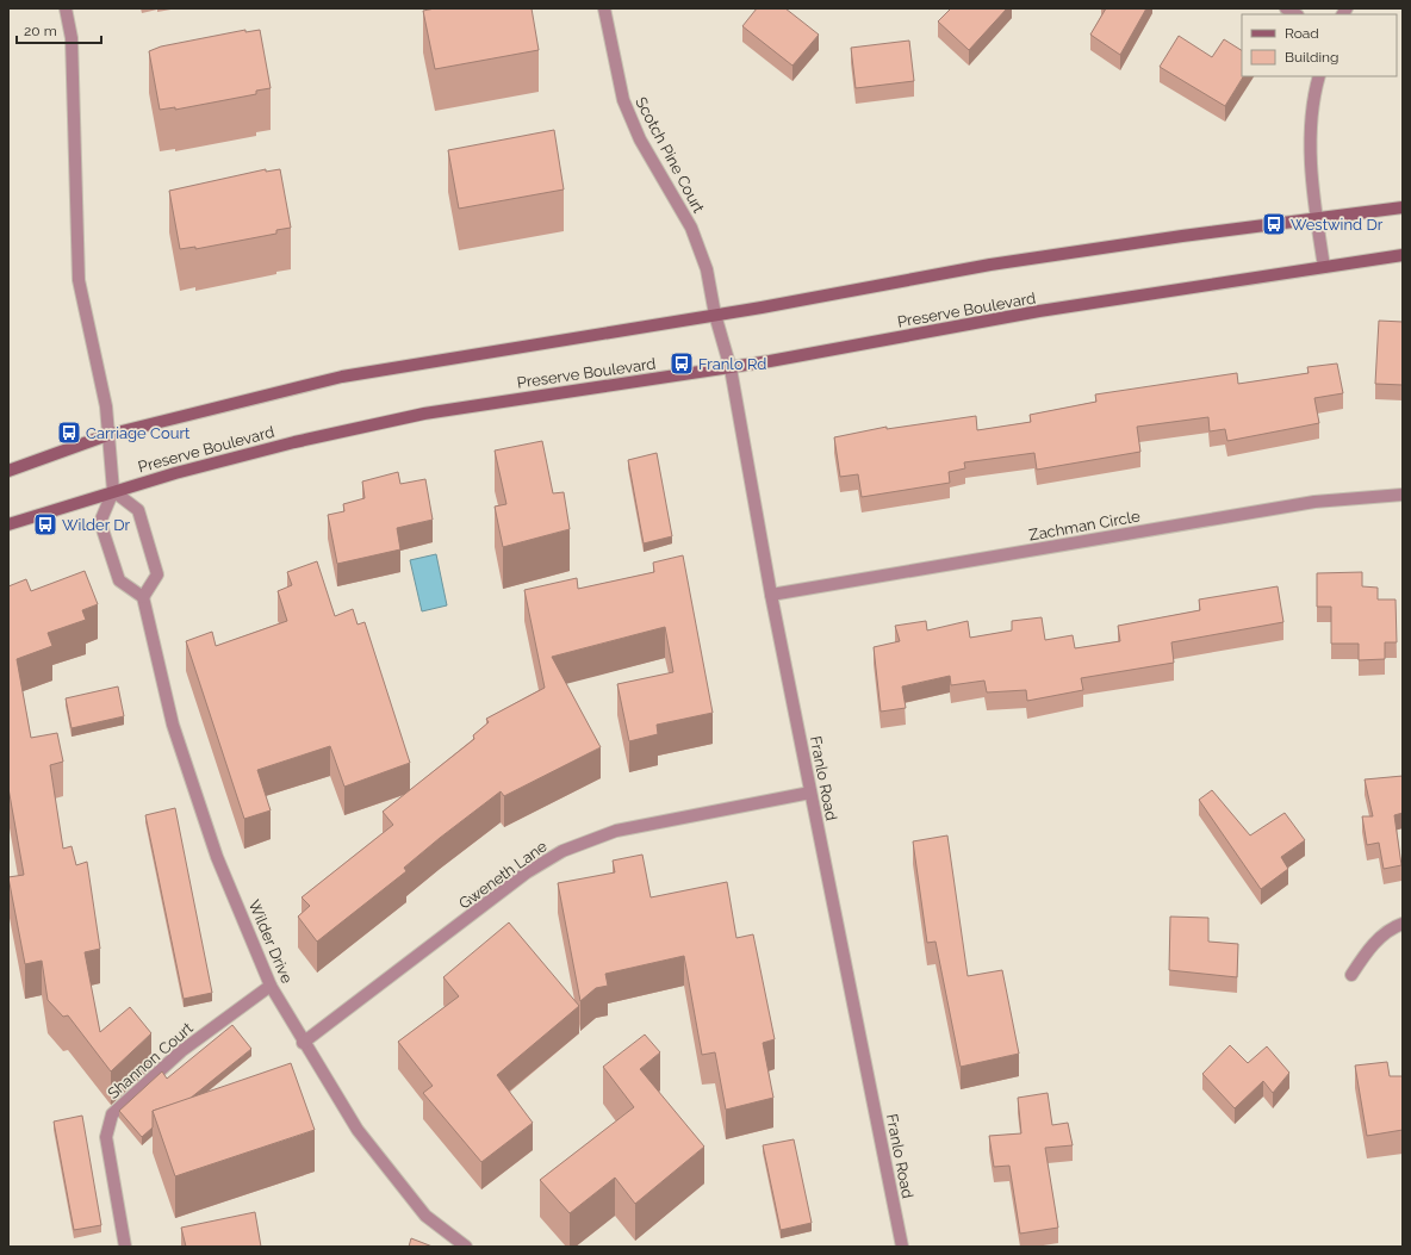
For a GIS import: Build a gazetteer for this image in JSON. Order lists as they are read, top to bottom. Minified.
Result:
{"streets":{"street":["Scotch Pine Court","Preserve Boulevard","Zachman Circle","Franlo Road","Gweneth Lane","Wilder Drive","Shannon Court"]},"crossings":[["Scotch Pine Court","Franlo Road"],["Preserve Boulevard","Franlo Road"],["Zachman Circle","Franlo Road"],["Franlo Road","Gweneth Lane"],["Gweneth Lane","Wilder Drive"],["Wilder Drive","Shannon Court"]],"places":{"bus stop":["Westwind Dr","Franlo Rd","Carriage Court","Wilder Dr"]},"legend":["Road","Building"],"scale_bar":"20 m"}
